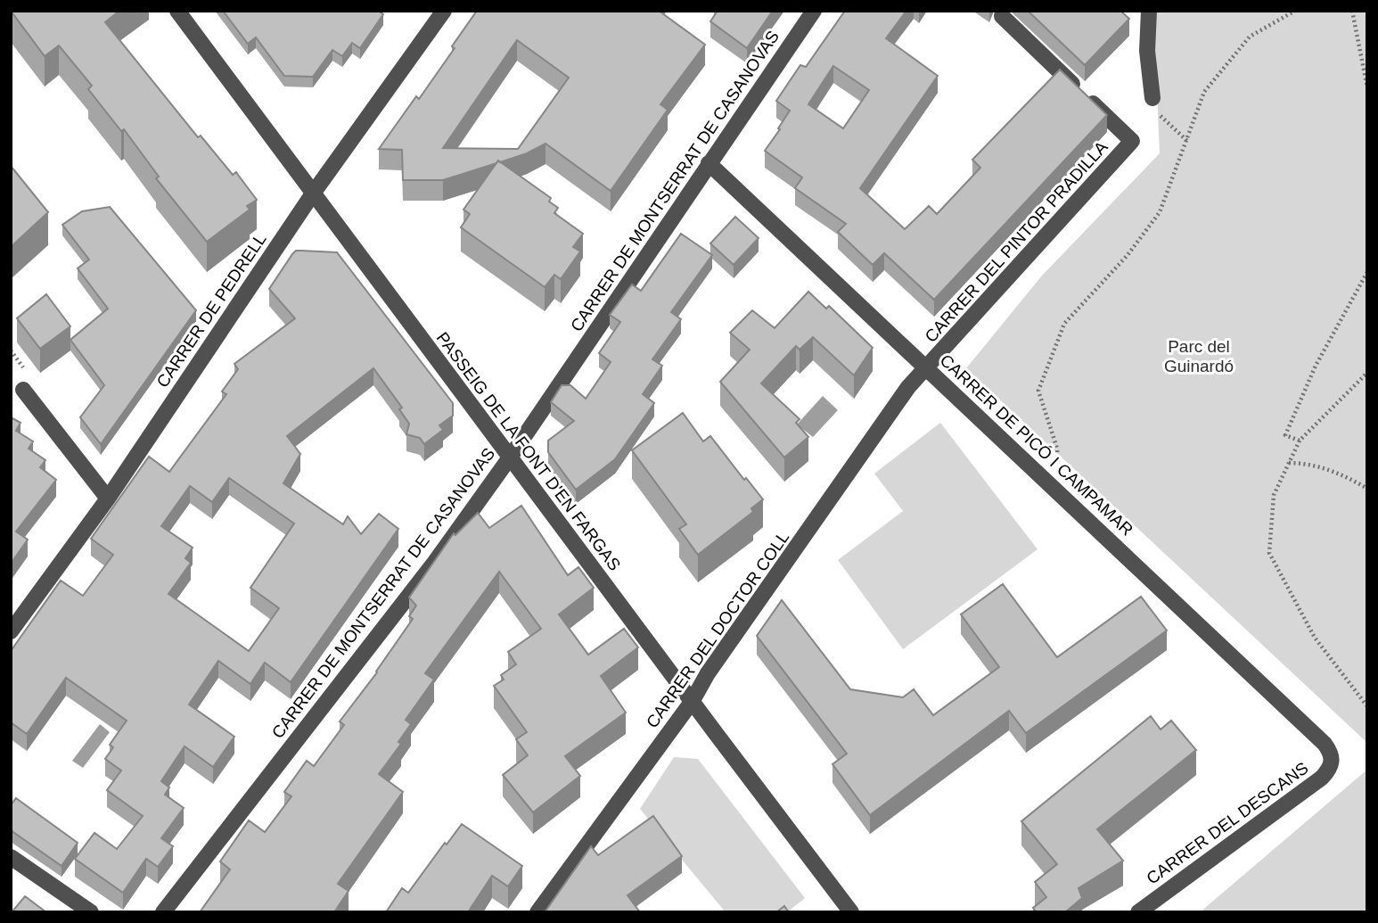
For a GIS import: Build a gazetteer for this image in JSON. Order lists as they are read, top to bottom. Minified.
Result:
{"streets":{"street":["CARRER DE MONTSERRAT DE CASANOVAS","CARRER DEL PINTOR PRADILLA","CARRER DE PEDRELL","CARRER DE PICÓ I CAMPAMAR","PASSEIG DE LA FONT D'EN FARGAS","CARRER DEL DOCTOR COLL","CARRER DEL DESCANS"]},"crossings":[["CARRER DE MONTSERRAT DE CASANOVAS","CARRER DE PICÓ I CAMPAMAR"],["CARRER DE MONTSERRAT DE CASANOVAS","PASSEIG DE LA FONT D'EN FARGAS"],["CARRER DEL PINTOR PRADILLA","CARRER DE PICÓ I CAMPAMAR"],["CARRER DEL PINTOR PRADILLA","CARRER DEL DOCTOR COLL"],["CARRER DE PEDRELL","PASSEIG DE LA FONT D'EN FARGAS"],["CARRER DE PICÓ I CAMPAMAR","CARRER DEL DOCTOR COLL"],["CARRER DE PICÓ I CAMPAMAR","CARRER DEL DESCANS"],["PASSEIG DE LA FONT D'EN FARGAS","CARRER DEL DOCTOR COLL"]],"parks":["Parc del Guinardó"]}
